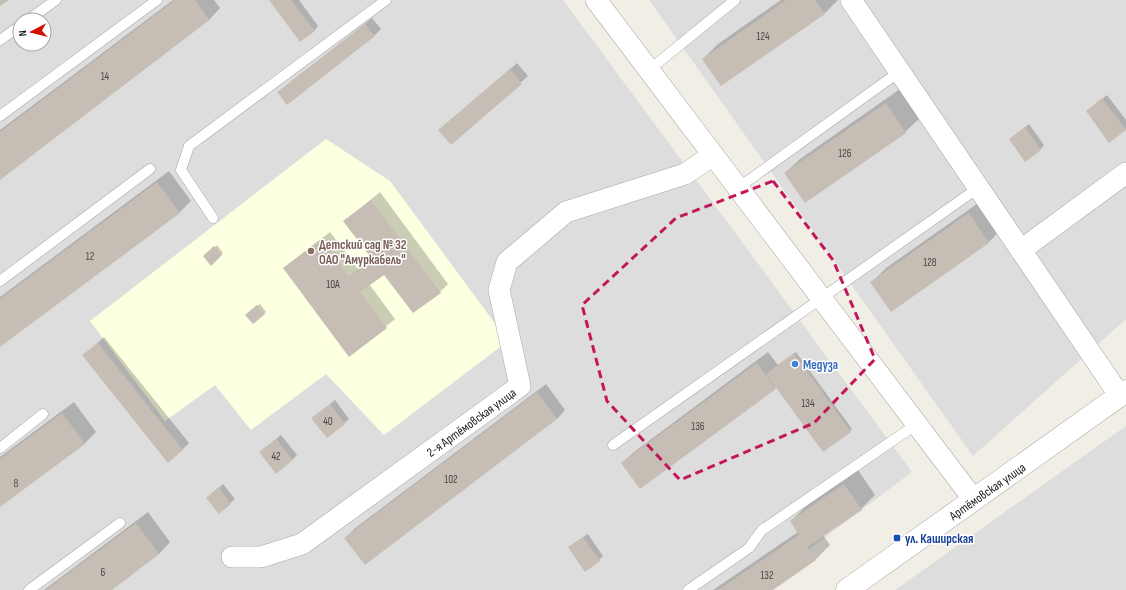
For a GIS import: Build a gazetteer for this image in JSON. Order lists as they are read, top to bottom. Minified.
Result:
{"streets":{"street":["2-я Артёмовская улица","Артёмовская улица"]},"places":{"other":["Детский сад № 32 ОАО \"Амуркабель\"","Медуза"],"transit":["ул. Каширская"]},"house_numbers":["124","14","126","12","128","10А","134","40","136","42","102","8","6","132"],"north":"left"}
